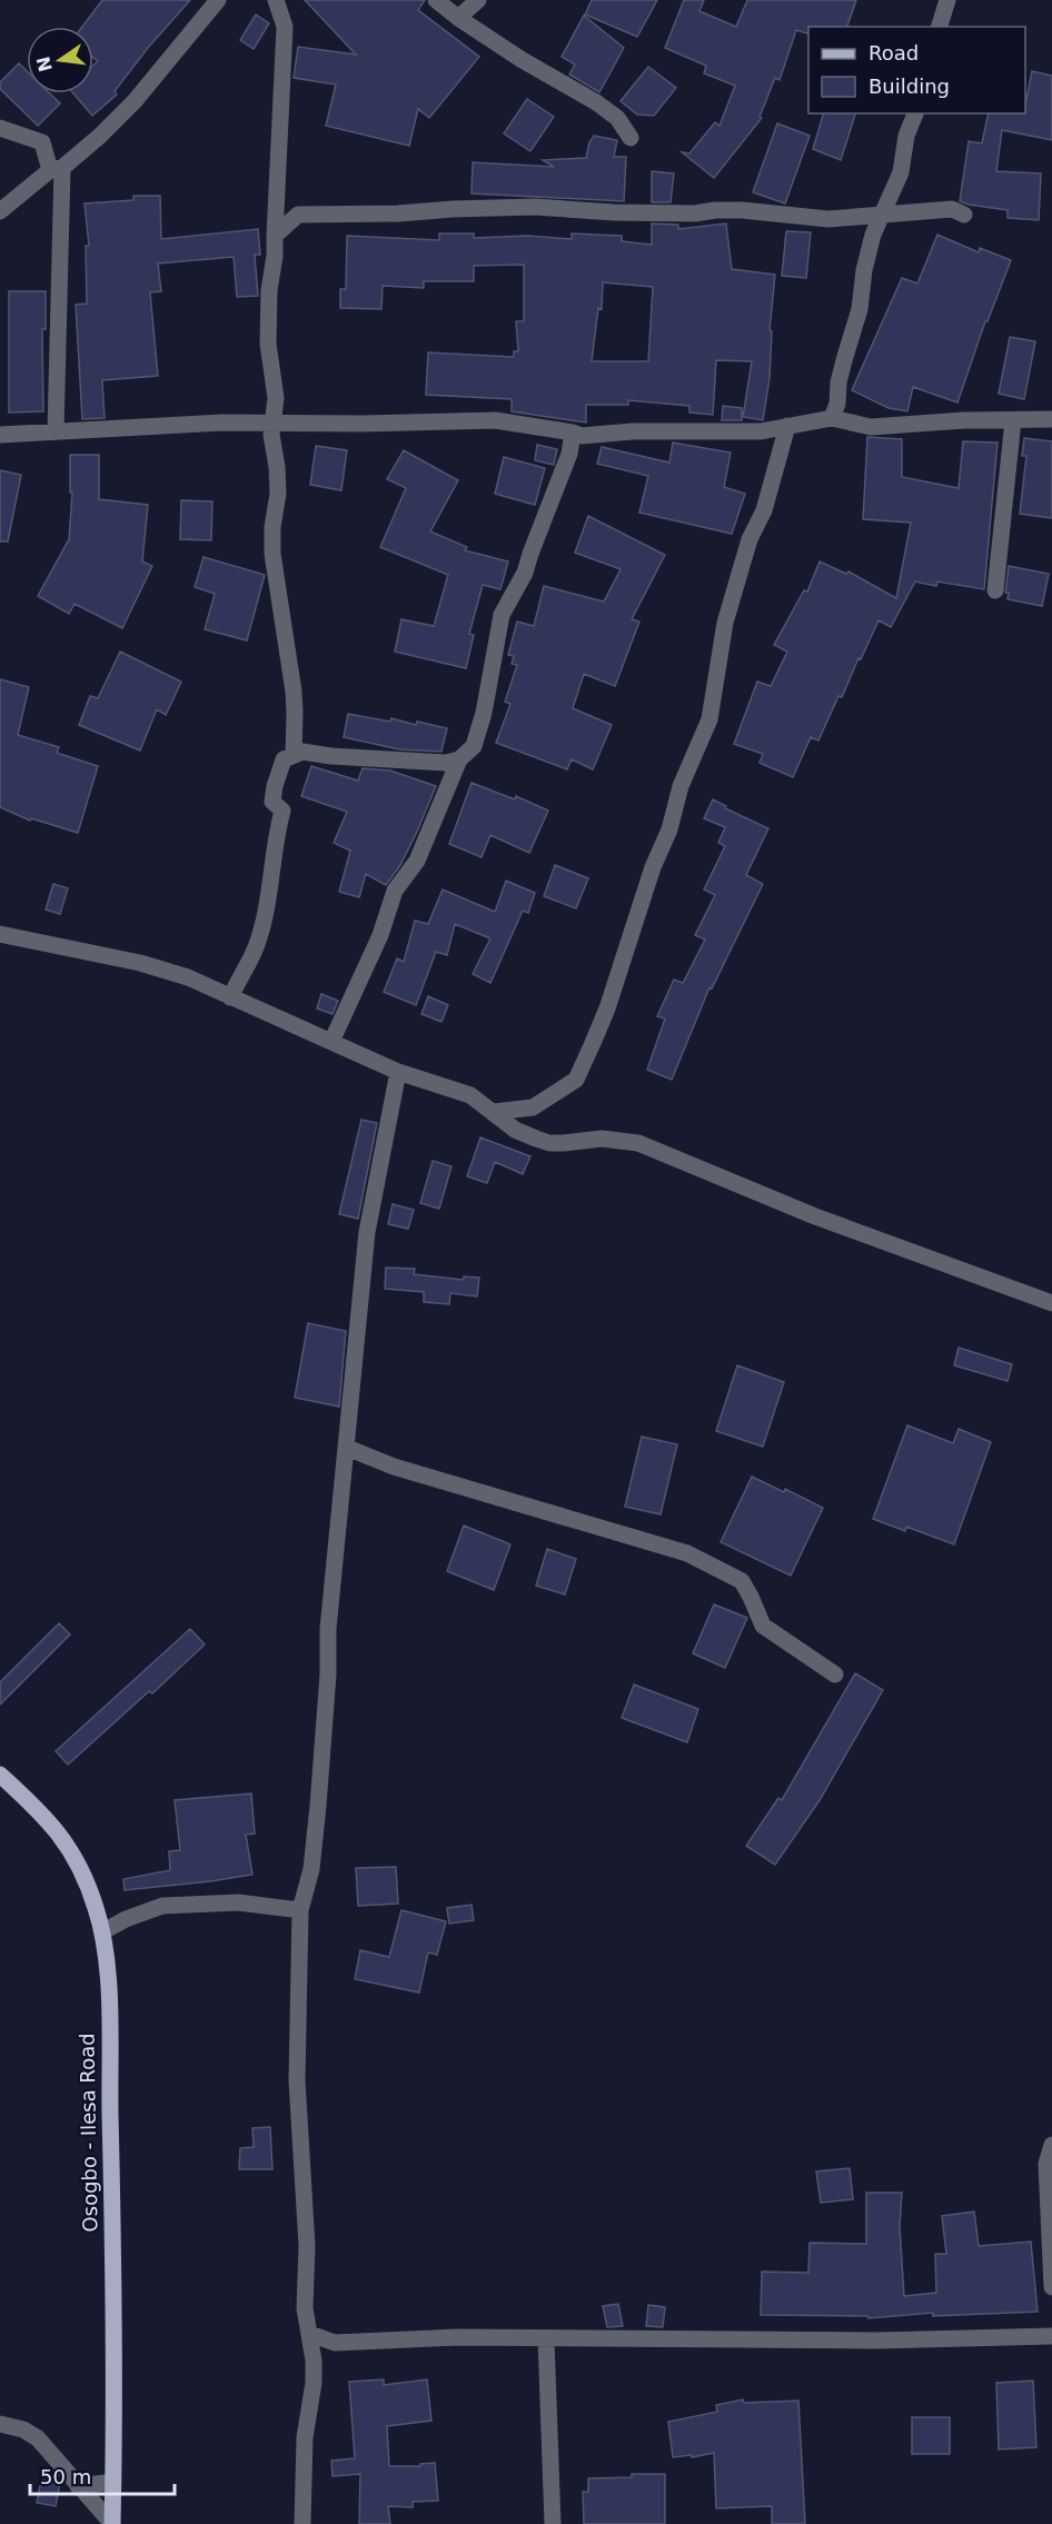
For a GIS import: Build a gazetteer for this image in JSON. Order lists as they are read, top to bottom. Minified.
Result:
{"streets":{"main road":["Osogbo - Ilesa Road"]},"legend":["Road","Building"],"scale_bar":"50 m","north":"left"}
